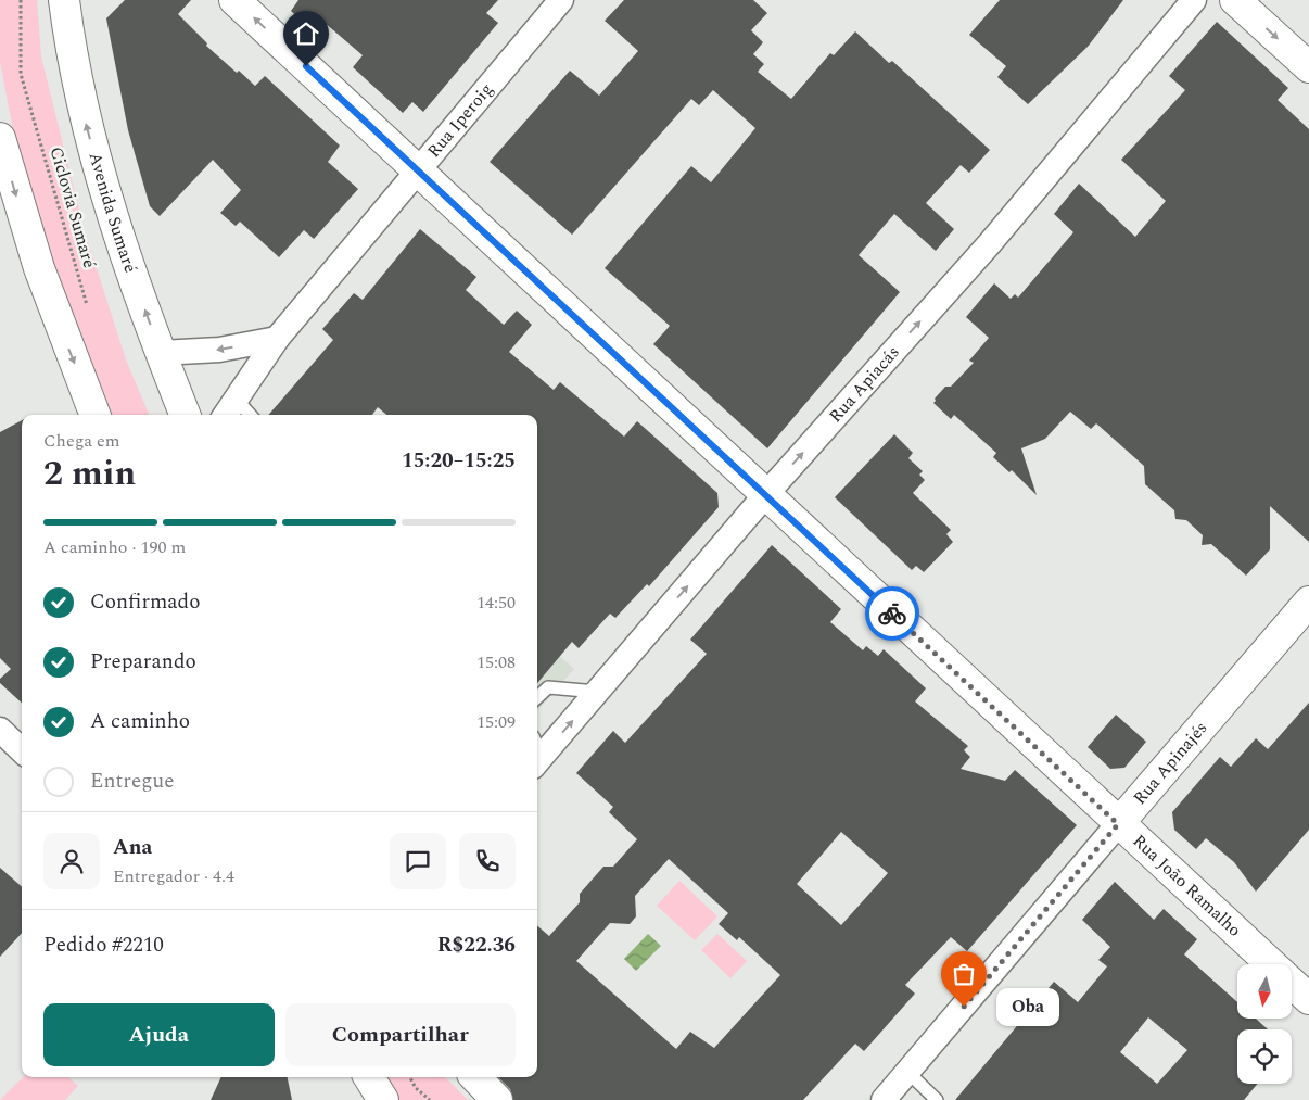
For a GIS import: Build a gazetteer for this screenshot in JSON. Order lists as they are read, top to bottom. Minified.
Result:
{"streets":{"street":["Rua Iperoig","Avenida Sumaré","Rua Apiacás","Rua Apinajés","Rua João Ramalho"],"path":["Ciclovia Sumaré"]},"crossings":[["Rua Iperoig","Rua João Ramalho"],["Rua Apiacás","Rua João Ramalho"],["Rua Apinajés","Rua João Ramalho"]],"one_way":["Rua Apiacás"],"places":["Oba"],"north":"bottom","page":{"heading":["2 min","Chega em","15:20–15:25"],"panel":["Ana","Entregador · 4.4","Pedido #2210","R$22.36"],"bar":"A caminho · 190 m","list":[["Confirmado","14:50"],["Preparando","15:08"],["A caminho","15:09"],"Entregue"],"bubble":"Oba","buttons":["Ajuda","Compartilhar"]}}
